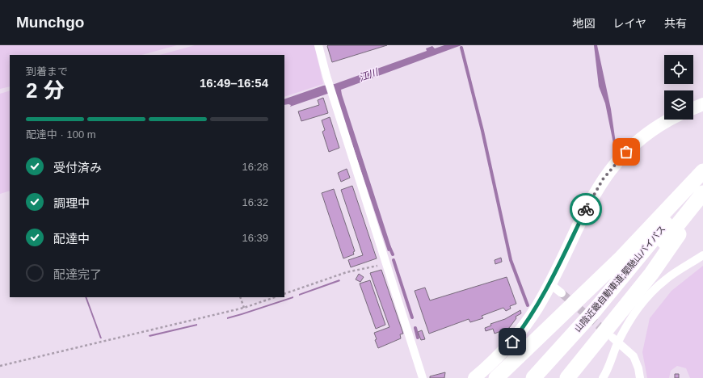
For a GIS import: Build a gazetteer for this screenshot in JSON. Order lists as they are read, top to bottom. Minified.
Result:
{"streets":{"highway":["山陰近畿自動車道;駟馳山バイパス"]},"water":["江川"],"page":{"header":"Munchgo","nav":["地図","レイヤ","共有"],"heading":["2 分","到着まで","16:49–16:54"],"bar":"配達中 · 100 m","list":[["受付済み","16:28"],["調理中","16:32"],["配達中","16:39"],"配達完了"]}}
